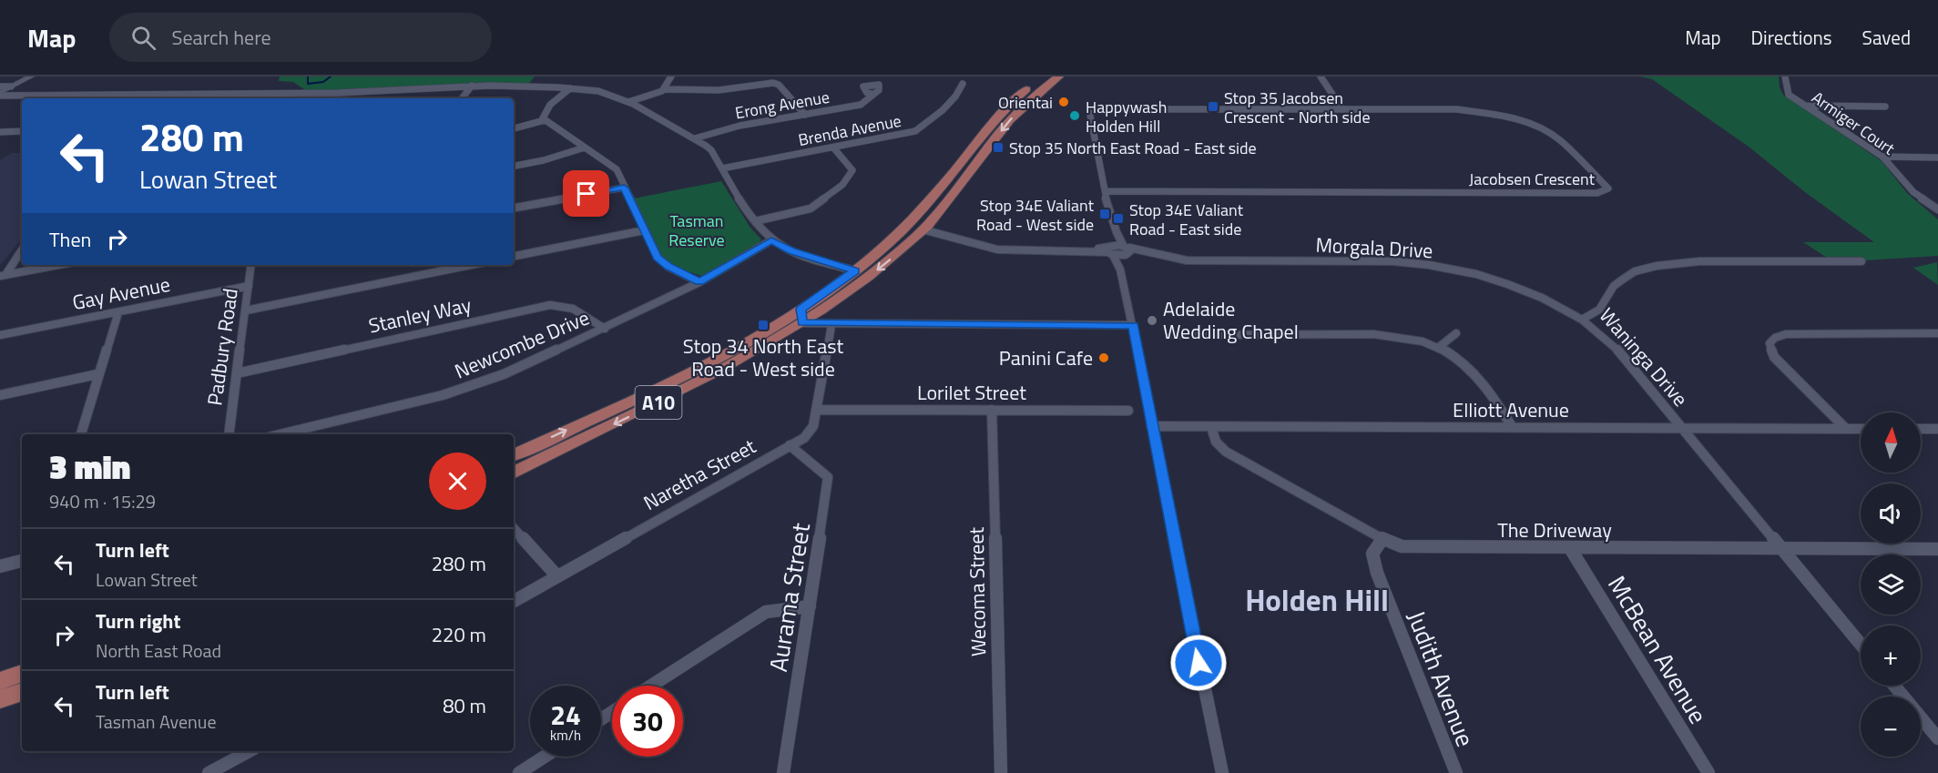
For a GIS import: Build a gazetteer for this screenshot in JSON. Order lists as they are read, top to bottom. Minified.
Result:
{"streets":{"highway":["A10"],"street":["Erong Avenue","Armiger Court","Brenda Avenue","Jacobsen Crescent","Morgala Drive","Gay Avenue","Stanley Way","Newcombe Drive","Padbury Road","Waninga Drive","Lorilet Street","Elliott Avenue","Naretha Street","The Driveway","Wecoma Street","Aurama Street","McBean Avenue","Judith Avenue"]},"crossings":[["Morgala Drive","Waninga Drive"],["Morgala Drive","A10"],["Gay Avenue","Padbury Road"],["Stanley Way","Newcombe Drive"],["Stanley Way","Padbury Road"],["Waninga Drive","Elliott Avenue"],["Waninga Drive","The Driveway"],["Lorilet Street","Naretha Street"],["Lorilet Street","Wecoma Street"],["Elliott Avenue","The Driveway"],["Naretha Street","Aurama Street"],["The Driveway","McBean Avenue"],["The Driveway","Judith Avenue"]],"districts":["Holden Hill"],"parks":["Tasman Reserve"],"places":{"other":["Orientai","Happywash Holden Hill","Adelaide Wedding Chapel","Panini Cafe"],"transit":["Stop 35 Jacobsen Crescent - North side","Stop 35 North East Road - East side","Stop 34E Valiant Road - West side","Stop 34E Valiant Road - East side","Stop 34 North East Road - West side"]},"north":"top","page":{"header":"Map","search":"Search here","nav":["Map","Directions","Saved"],"turn":["280 m","Lowan Street"],"then":"Then","map_buttons":["+","−"],"heading":["3 min","940 m · 15:29"],"list":[{"name":"Turn left","note":"Lowan Street","value":"280 m"},{"name":"Turn right","note":"North East Road","value":"220 m"},{"name":"Turn left","note":"Tasman Avenue","value":"80 m"}],"speed":"24 km/h","limit":"30"}}
